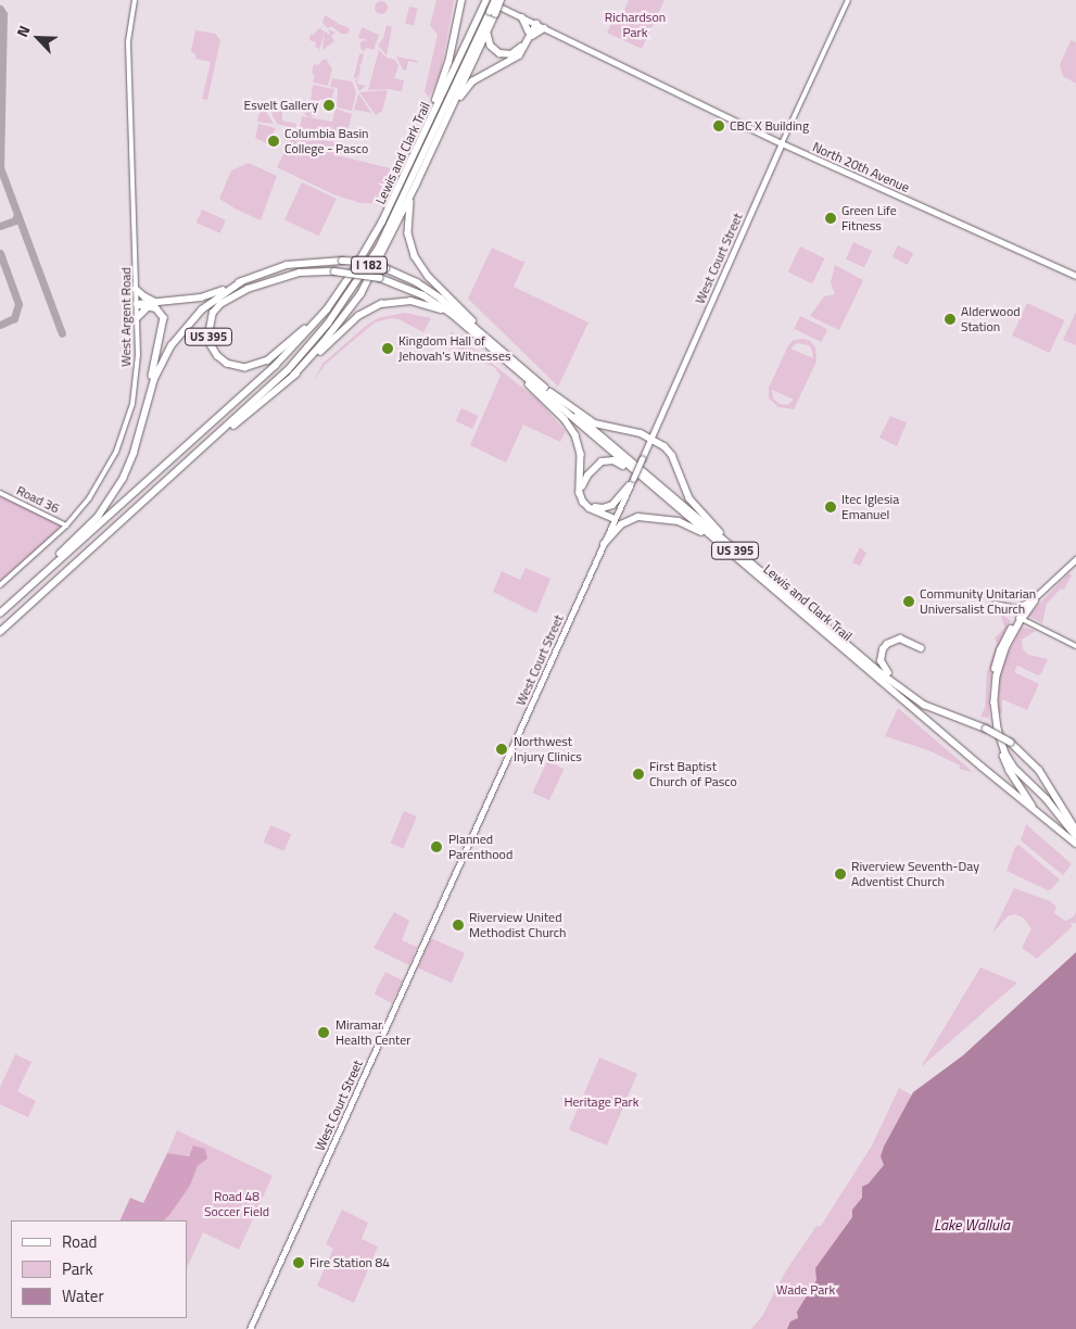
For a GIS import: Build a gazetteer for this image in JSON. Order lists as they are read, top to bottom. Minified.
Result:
{"streets":{"highway":["Lewis and Clark Trail","I 182","US 395"],"main road":["North 20th Avenue","West Court Street","West Argent Road","Road 36"]},"crossings":[["Lewis and Clark Trail","North 20th Avenue"],["Lewis and Clark Trail","I 182"],["Lewis and Clark Trail","US 395"],["North 20th Avenue","West Court Street"],["I 182","US 395"],["West Argent Road","Road 36"]],"water":["Lake Wallula"],"parks":["Richardson Park","Heritage Park","Road 48 Soccer Field","Wade Park"],"places":["Esvelt Gallery","CBC X Building","Columbia Basin College - Pasco","Green Life Fitness","Alderwood Station","Kingdom Hall of Jehovah's Witnesses","Itec Iglesia Emanuel","Community Unitarian Universalist Church","Northwest Injury Clinics","First Baptist Church of Pasco","Planned Parenthood","Riverview Seventh-Day Adventist Church","Riverview United Methodist Church","Miramar Health Center","Fire Station 84"],"legend":["Road","Park","Water"],"north":"top left"}
